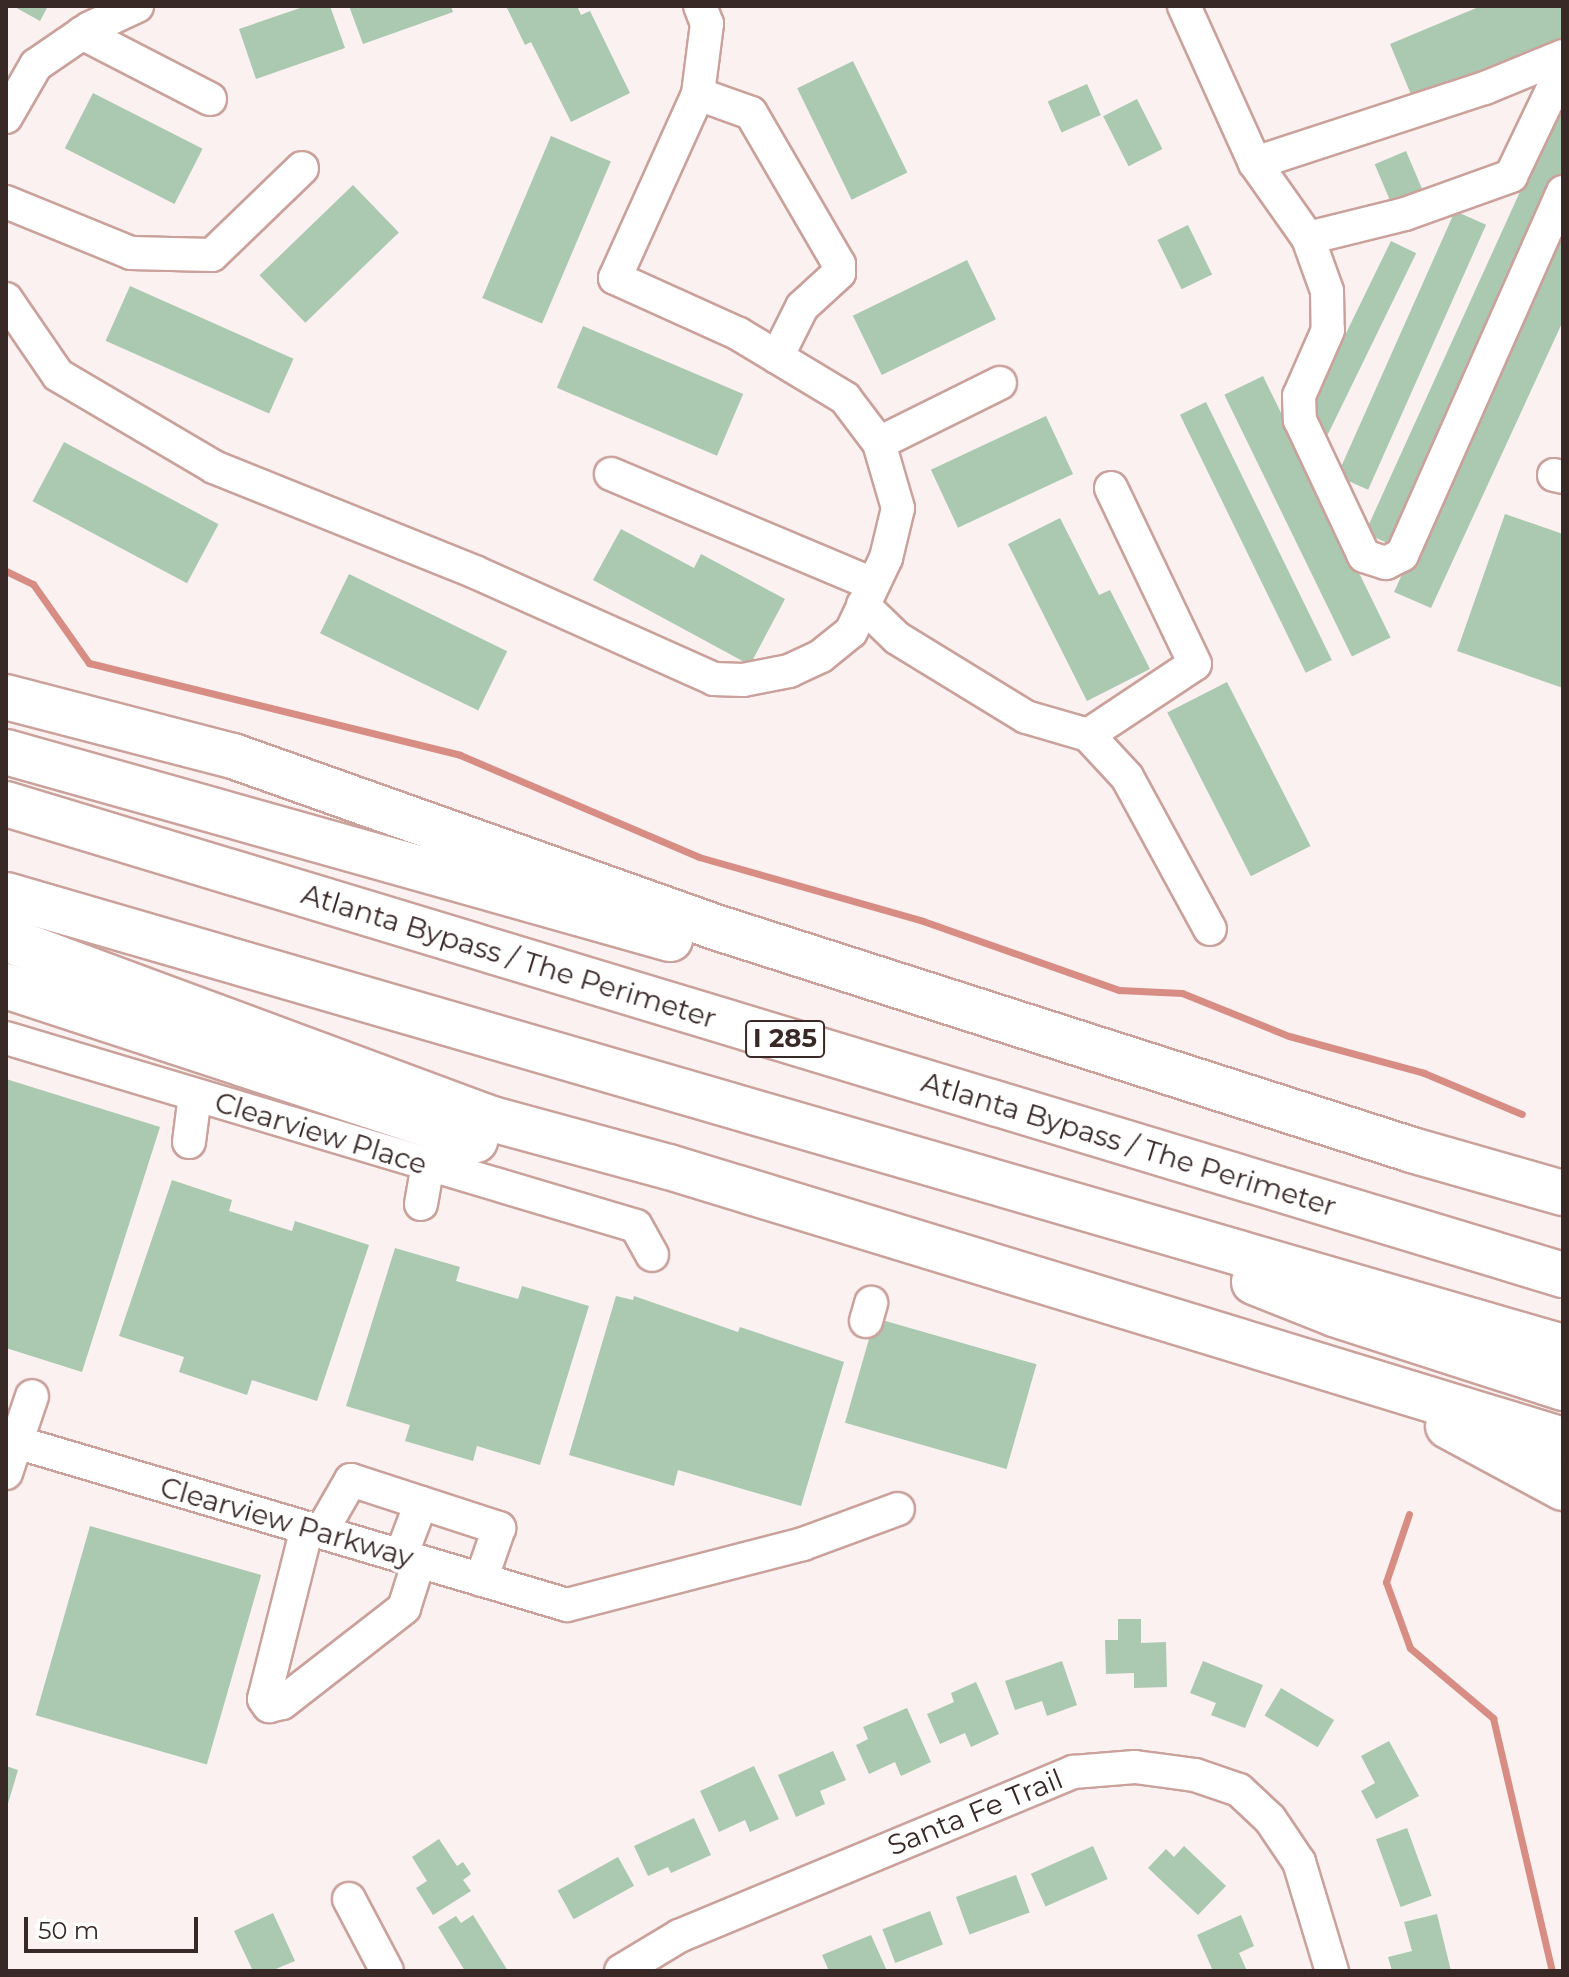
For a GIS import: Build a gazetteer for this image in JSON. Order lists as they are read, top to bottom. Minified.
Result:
{"streets":{"highway":["Atlanta Bypass / The Perimeter","I 285"],"street":["Clearview Place","Clearview Parkway","Santa Fe Trail"]},"scale_bar":"50 m"}
